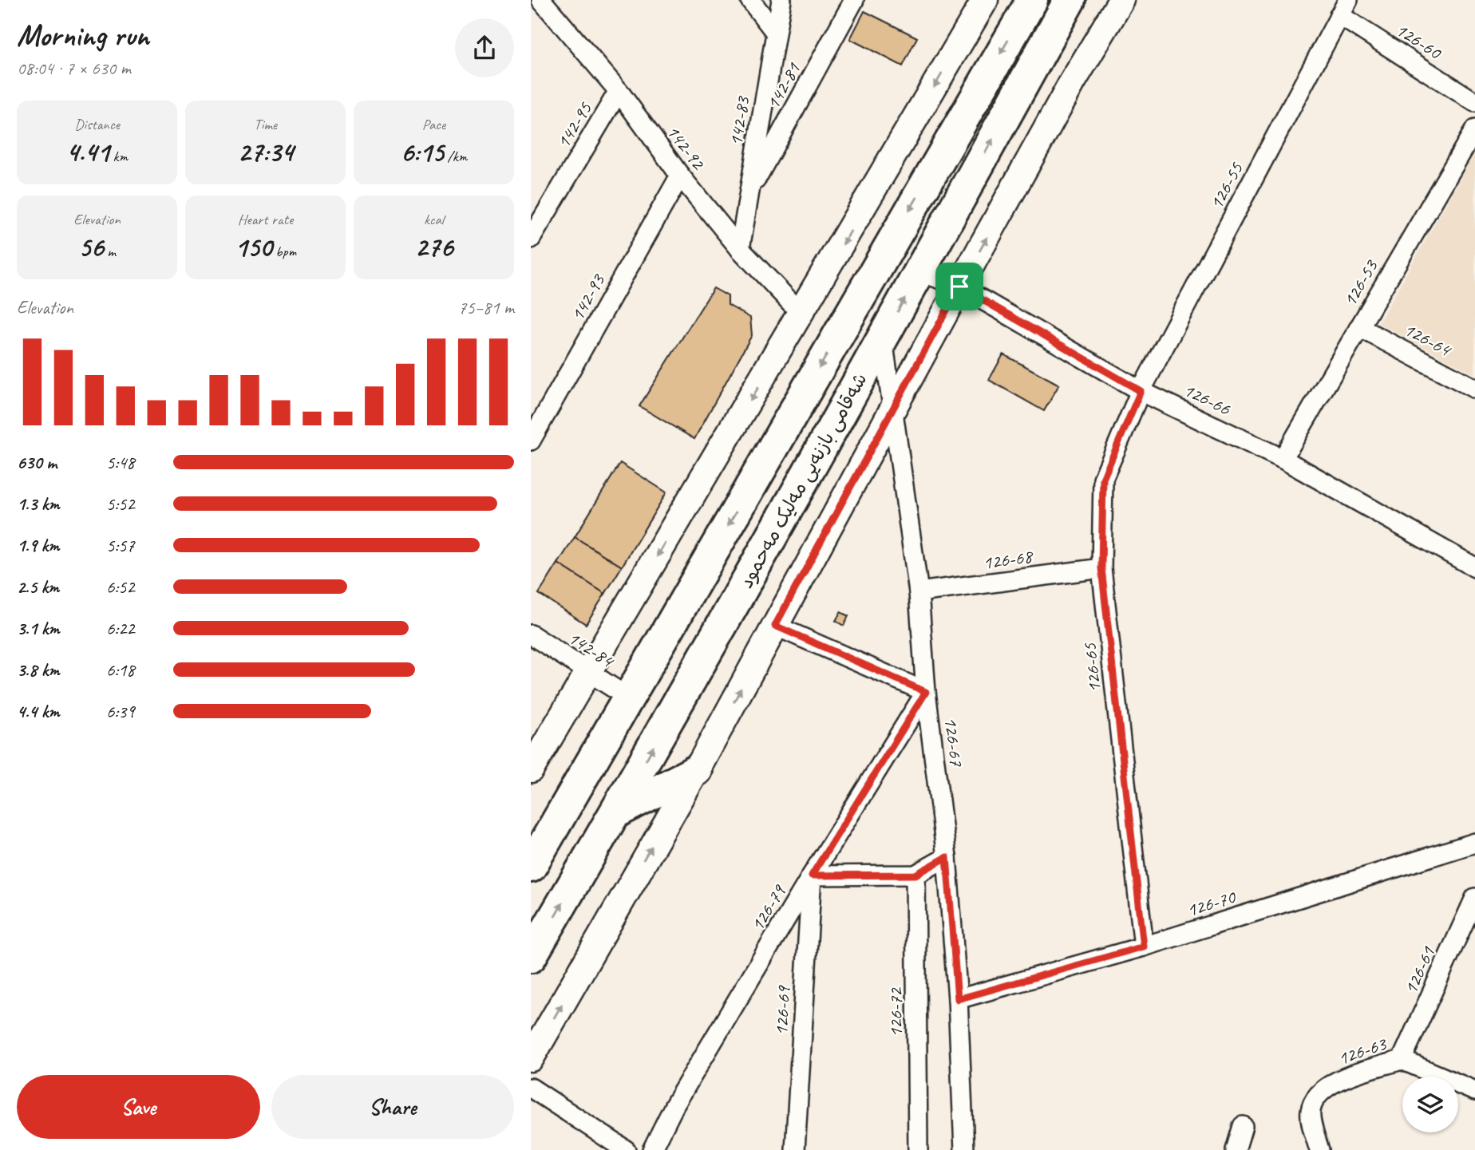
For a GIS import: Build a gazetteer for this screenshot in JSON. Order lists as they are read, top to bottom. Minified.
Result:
{"streets":{"highway":["شەقامی بازنەیی مەلیک مەحمود"],"street":["126-60","142-81","142-83","142-95","142-92","126-55","126-53","142-93","126-64","126-66","126-68","142-84","126-65","126-67","126-70","126-79","126-61","126-69","126-72","126-63"]},"crossings":[["126-60","126-55"],["142-81","142-83"],["142-83","142-92"],["142-95","142-92"],["142-92","142-93"],["126-55","126-66"],["126-55","126-65"],["126-53","126-64"],["126-53","126-66"],["126-66","شەقامی بازنەیی مەلیک مەحمود"],["126-66","126-65"],["شەقامی بازنەیی مەلیک مەحمود","142-84"],["شەقامی بازنەیی مەلیک مەحمود","126-67"],["126-68","126-65"],["126-68","126-67"],["126-65","126-70"],["126-67","126-70"],["126-67","126-79"],["126-79","126-69"],["126-61","126-63"]],"page":{"heading":["Morning run","08:04 · 7 × 630 m"],"stats":[["Distance","4.41 km"],["Time","27:34"],["Pace","6:15 /km"],["Elevation","56 m"],["Heart rate","150 bpm"],["kcal","276"]],"chart":["Elevation","75–81 m"],"list":[{"name":"630 m","note":"5:48"},{"name":"1.3 km","note":"5:52"},{"name":"1.9 km","note":"5:57"},{"name":"2.5 km","note":"6:52"},{"name":"3.1 km","note":"6:22"},{"name":"3.8 km","note":"6:18"},{"name":"4.4 km","note":"6:39"}],"buttons":["Save","Share"]}}
